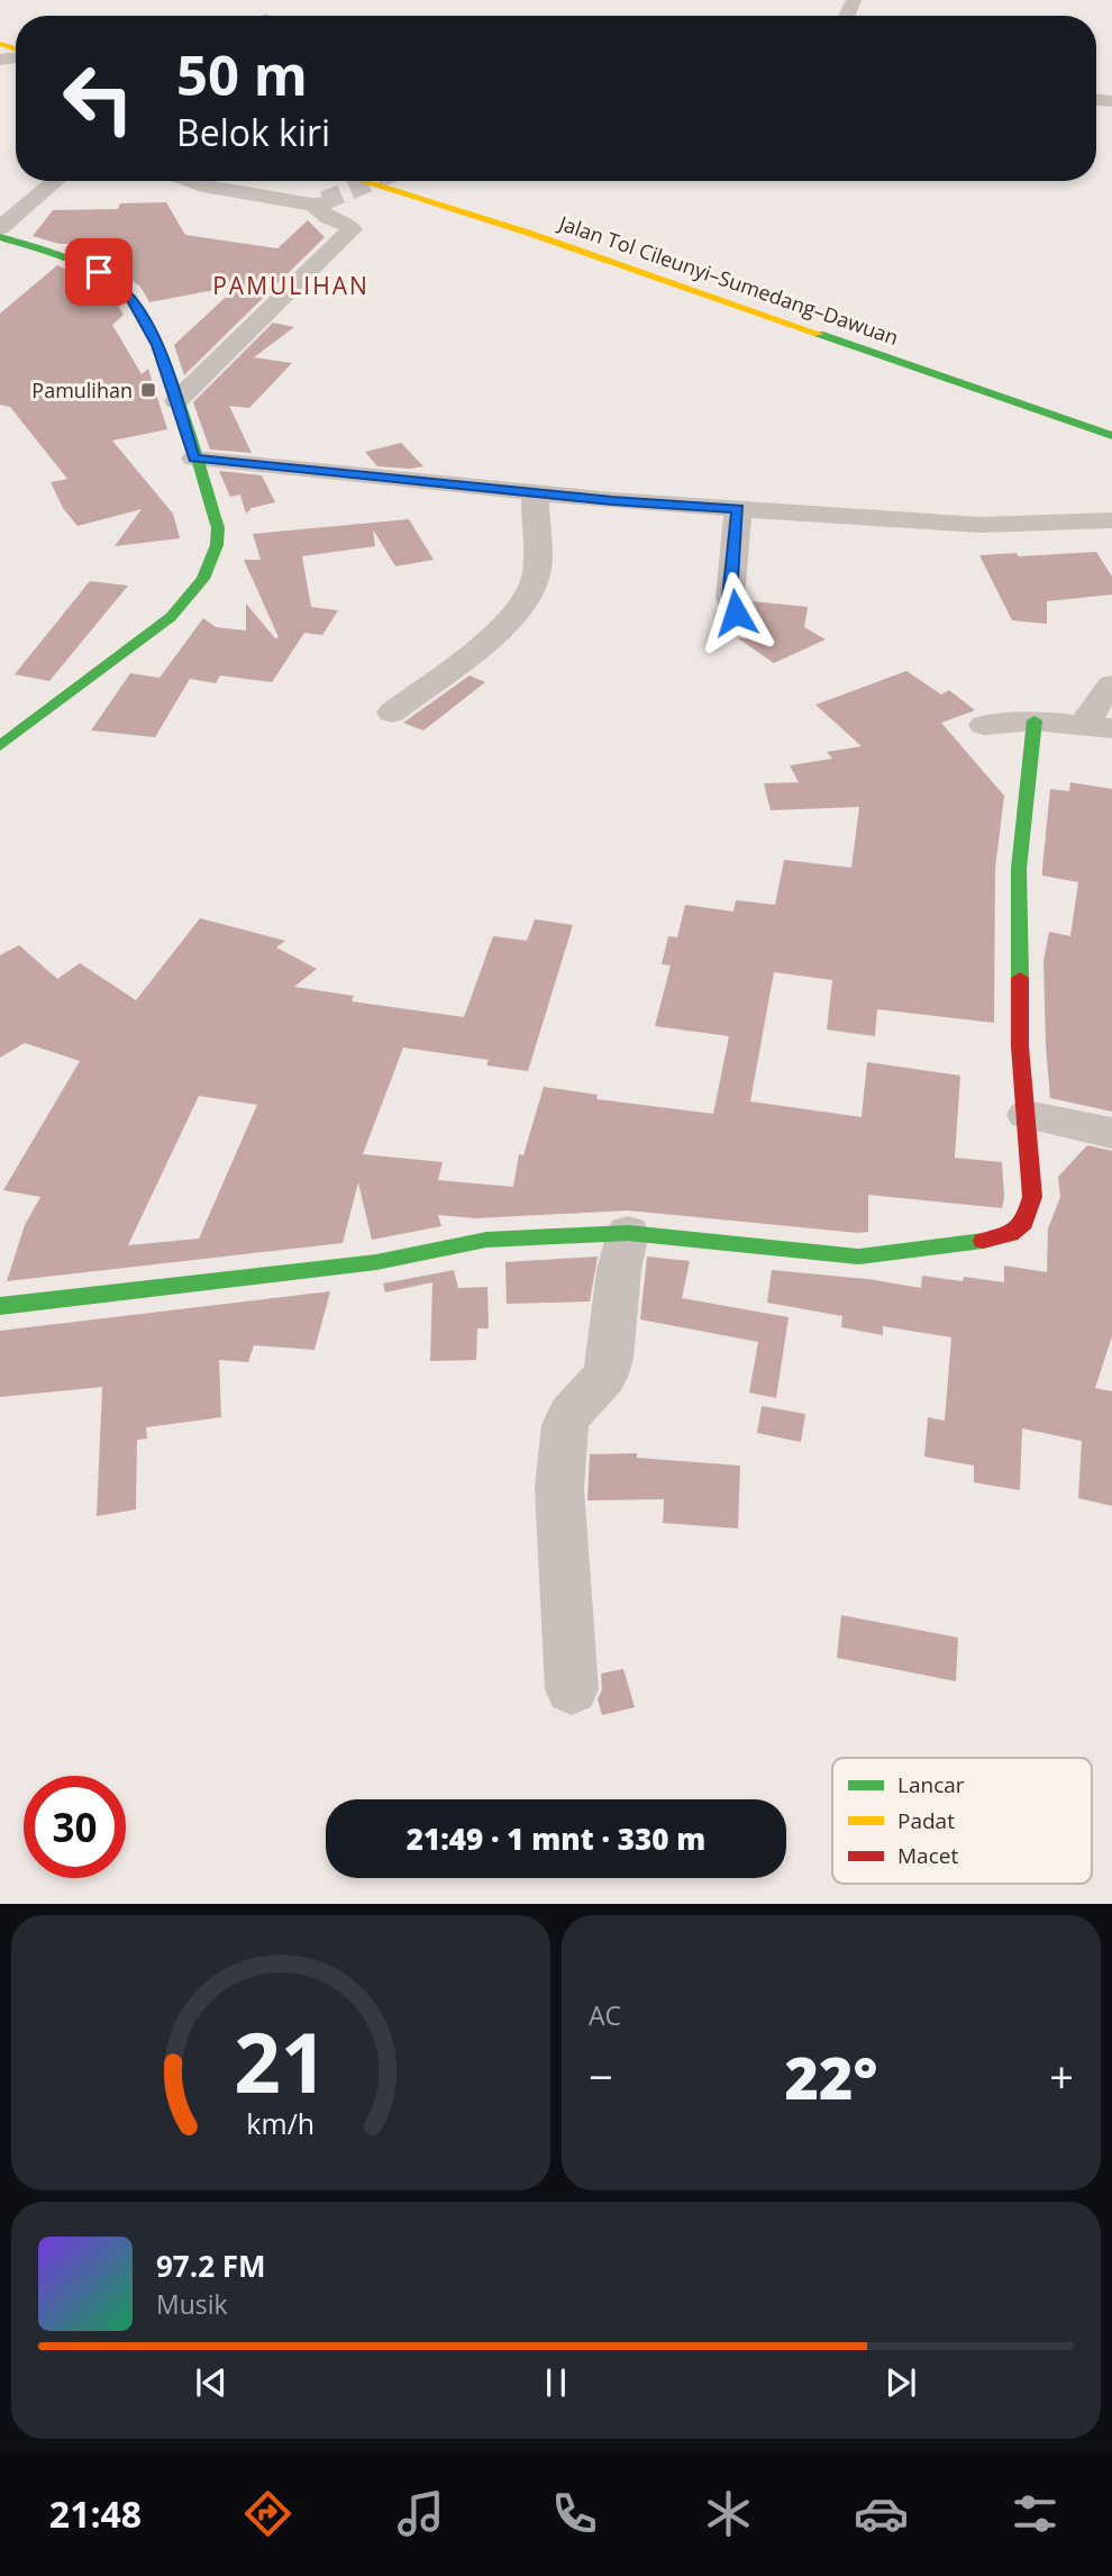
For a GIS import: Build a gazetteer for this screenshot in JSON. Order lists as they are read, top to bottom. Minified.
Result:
{"streets":{"main road":["Jalan Tol Cileunyi–Sumedang–Dawuan"]},"districts":["PAMULIHAN"],"places":{"transit":["Pamulihan"]},"legend":["Lancar","Padat","Macet"],"page":{"turn":["50 m","Belok kiri"],"limit":"30","trip":"21:49 · 1 mnt · 330 m","tile":"AC","heat":["−","22°","+"],"song":["97.2 FM","Musik"],"tabs":"21:48","gauge":["21","km/h"]}}
